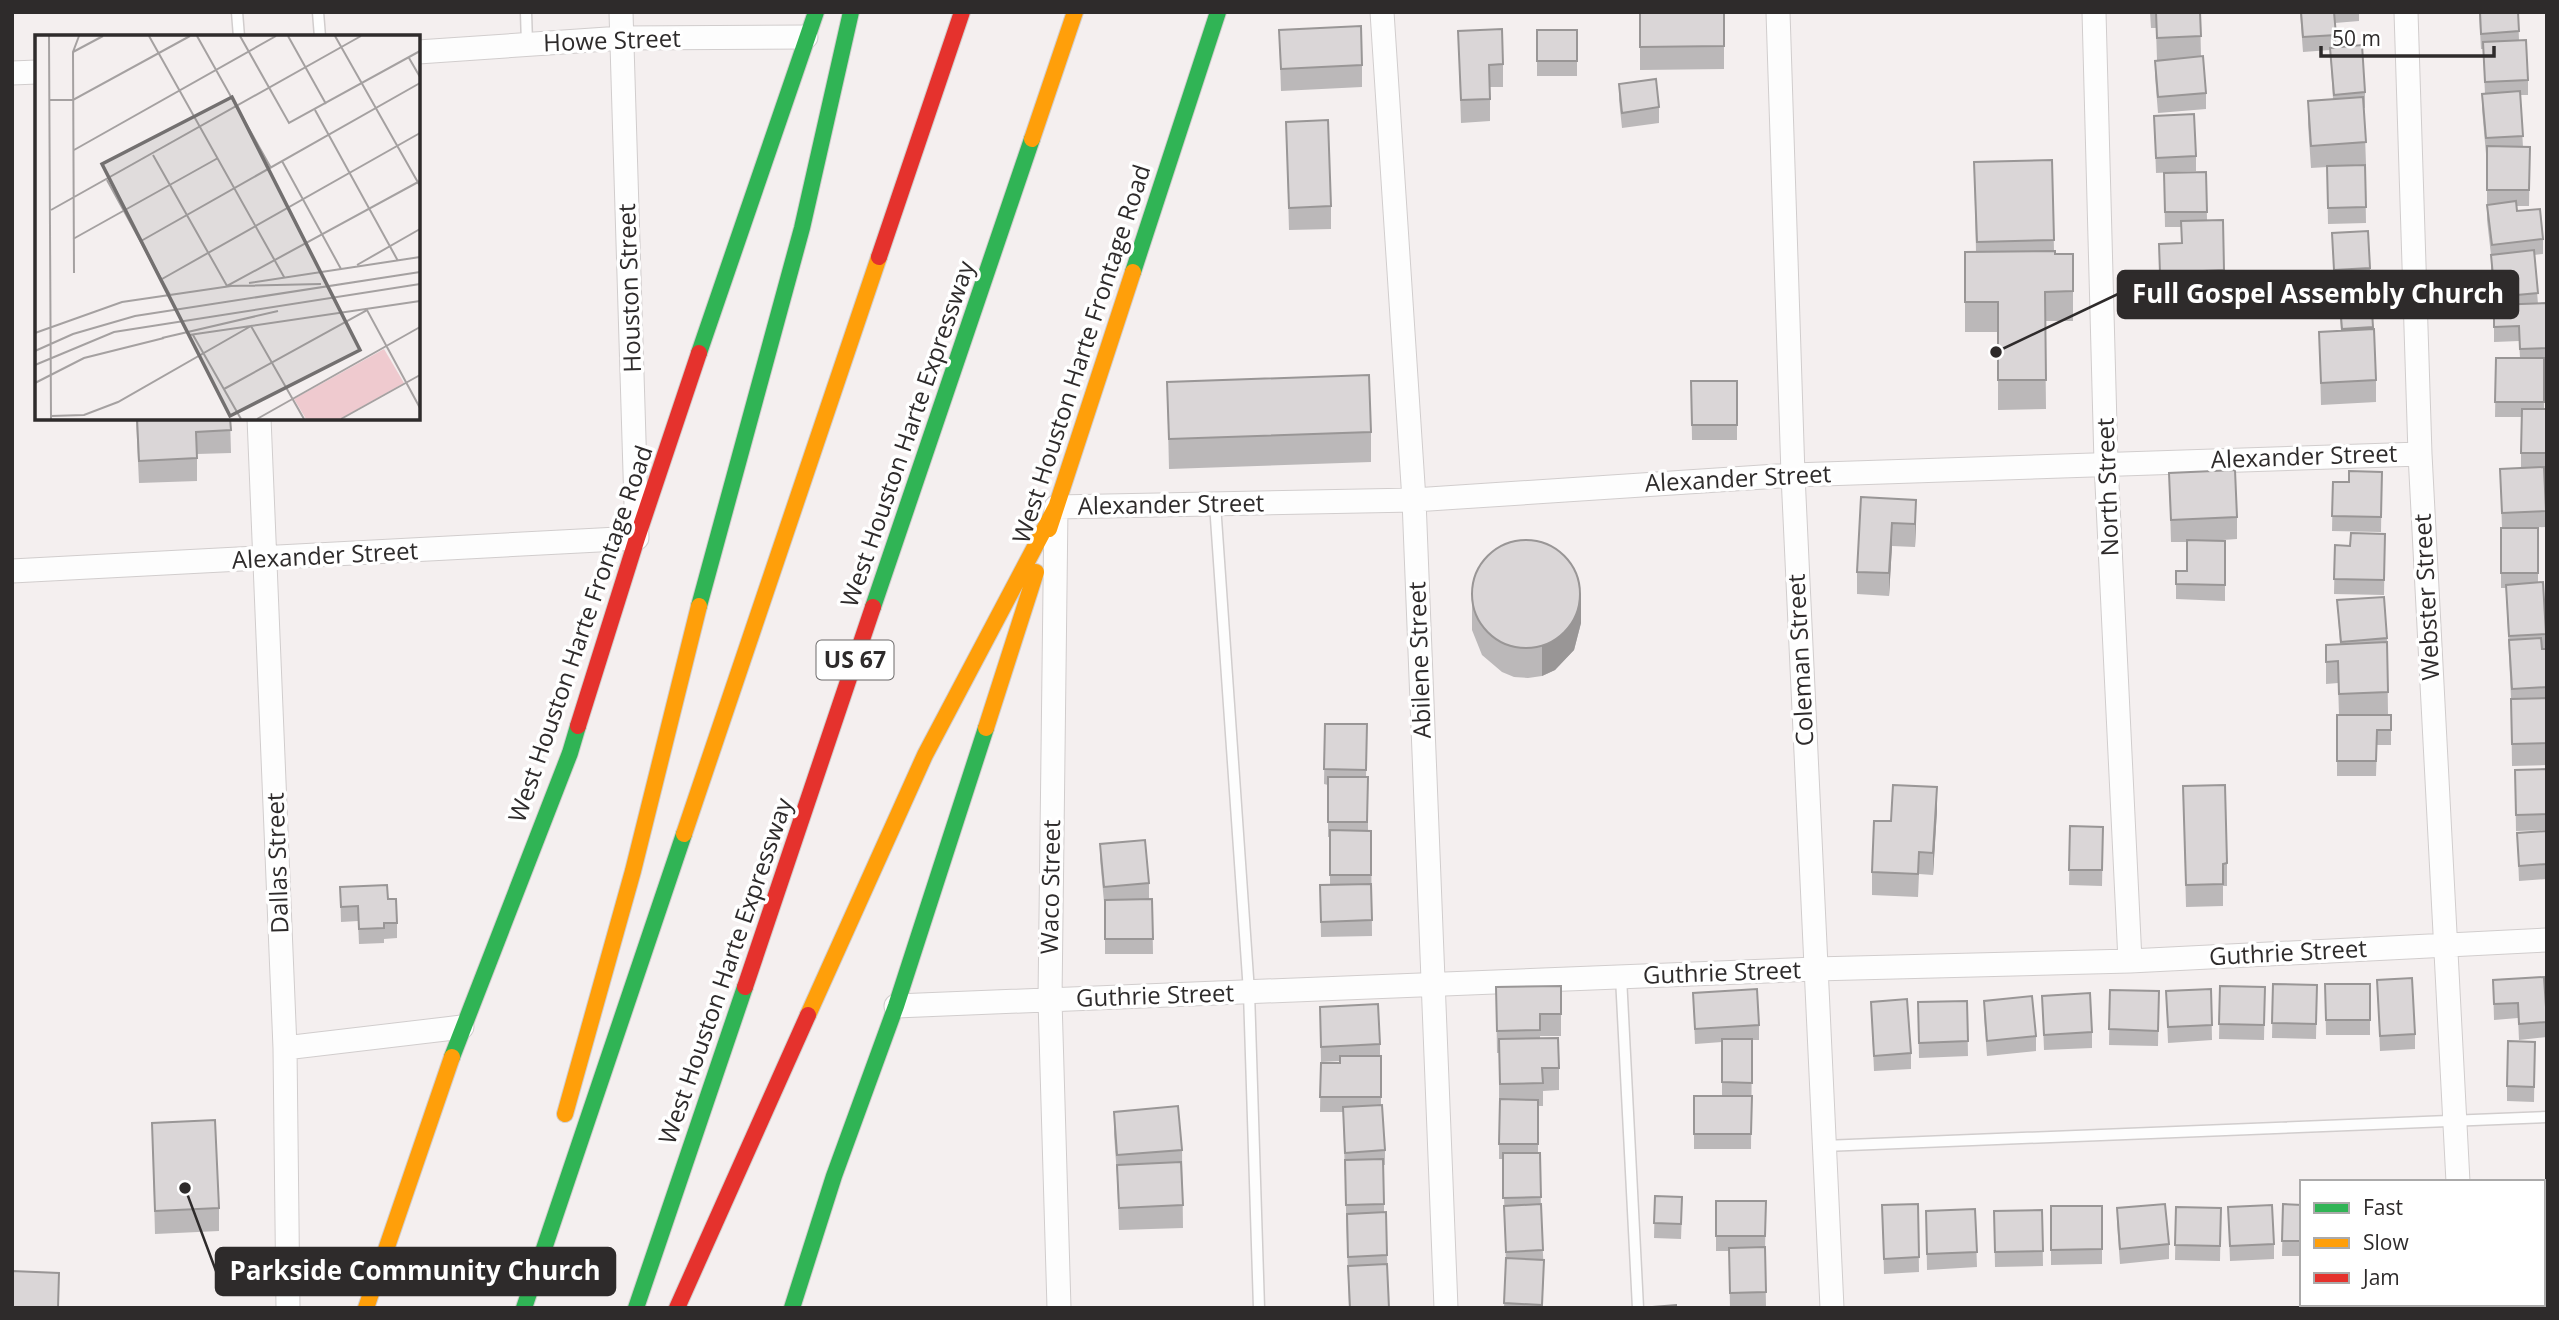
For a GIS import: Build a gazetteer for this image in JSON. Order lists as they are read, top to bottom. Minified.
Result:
{"streets":{"main road":["West Houston Harte Frontage Road","West Houston Harte Expressway","US 67"],"street":["Howe Street","Houston Street","Alexander Street","North Street","Webster Street","Abilene Street","Coleman Street","Dallas Street","Waco Street","Guthrie Street"]},"crossings":[["Howe Street","Houston Street"],["Howe Street","West Houston Harte Frontage Road"],["Houston Street","West Houston Harte Frontage Road"],["Houston Street","Alexander Street"],["West Houston Harte Frontage Road","Alexander Street"],["West Houston Harte Frontage Road","Waco Street"],["West Houston Harte Frontage Road","Guthrie Street"],["Alexander Street","North Street"],["Alexander Street","Webster Street"],["Alexander Street","Abilene Street"],["Alexander Street","Coleman Street"],["Alexander Street","Dallas Street"],["Alexander Street","Waco Street"],["North Street","Guthrie Street"],["Webster Street","Guthrie Street"],["Abilene Street","Guthrie Street"],["Coleman Street","Guthrie Street"],["Waco Street","Guthrie Street"]],"places":["Full Gospel Assembly Church","Parkside Community Church"],"legend":["Fast","Slow","Jam"],"scale_bar":"50 m"}
